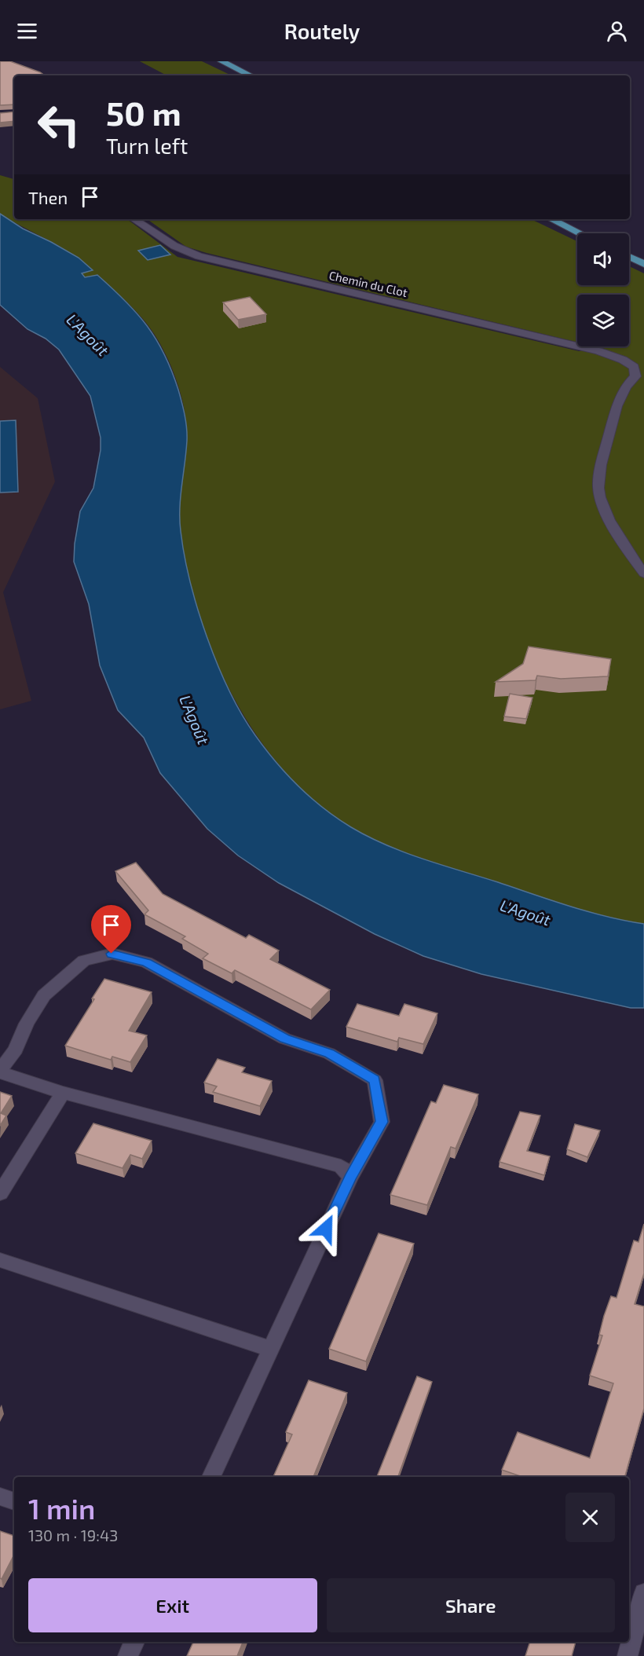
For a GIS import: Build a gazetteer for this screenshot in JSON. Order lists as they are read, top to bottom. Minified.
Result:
{"streets":{"street":["Chemin du Clot"]},"water":["L'Agoût"],"page":{"header":"Routely","turn":["50 m","Turn left"],"then":"Then","heading":["1 min","130 m · 19:43"],"buttons":["Exit","Share"]}}
